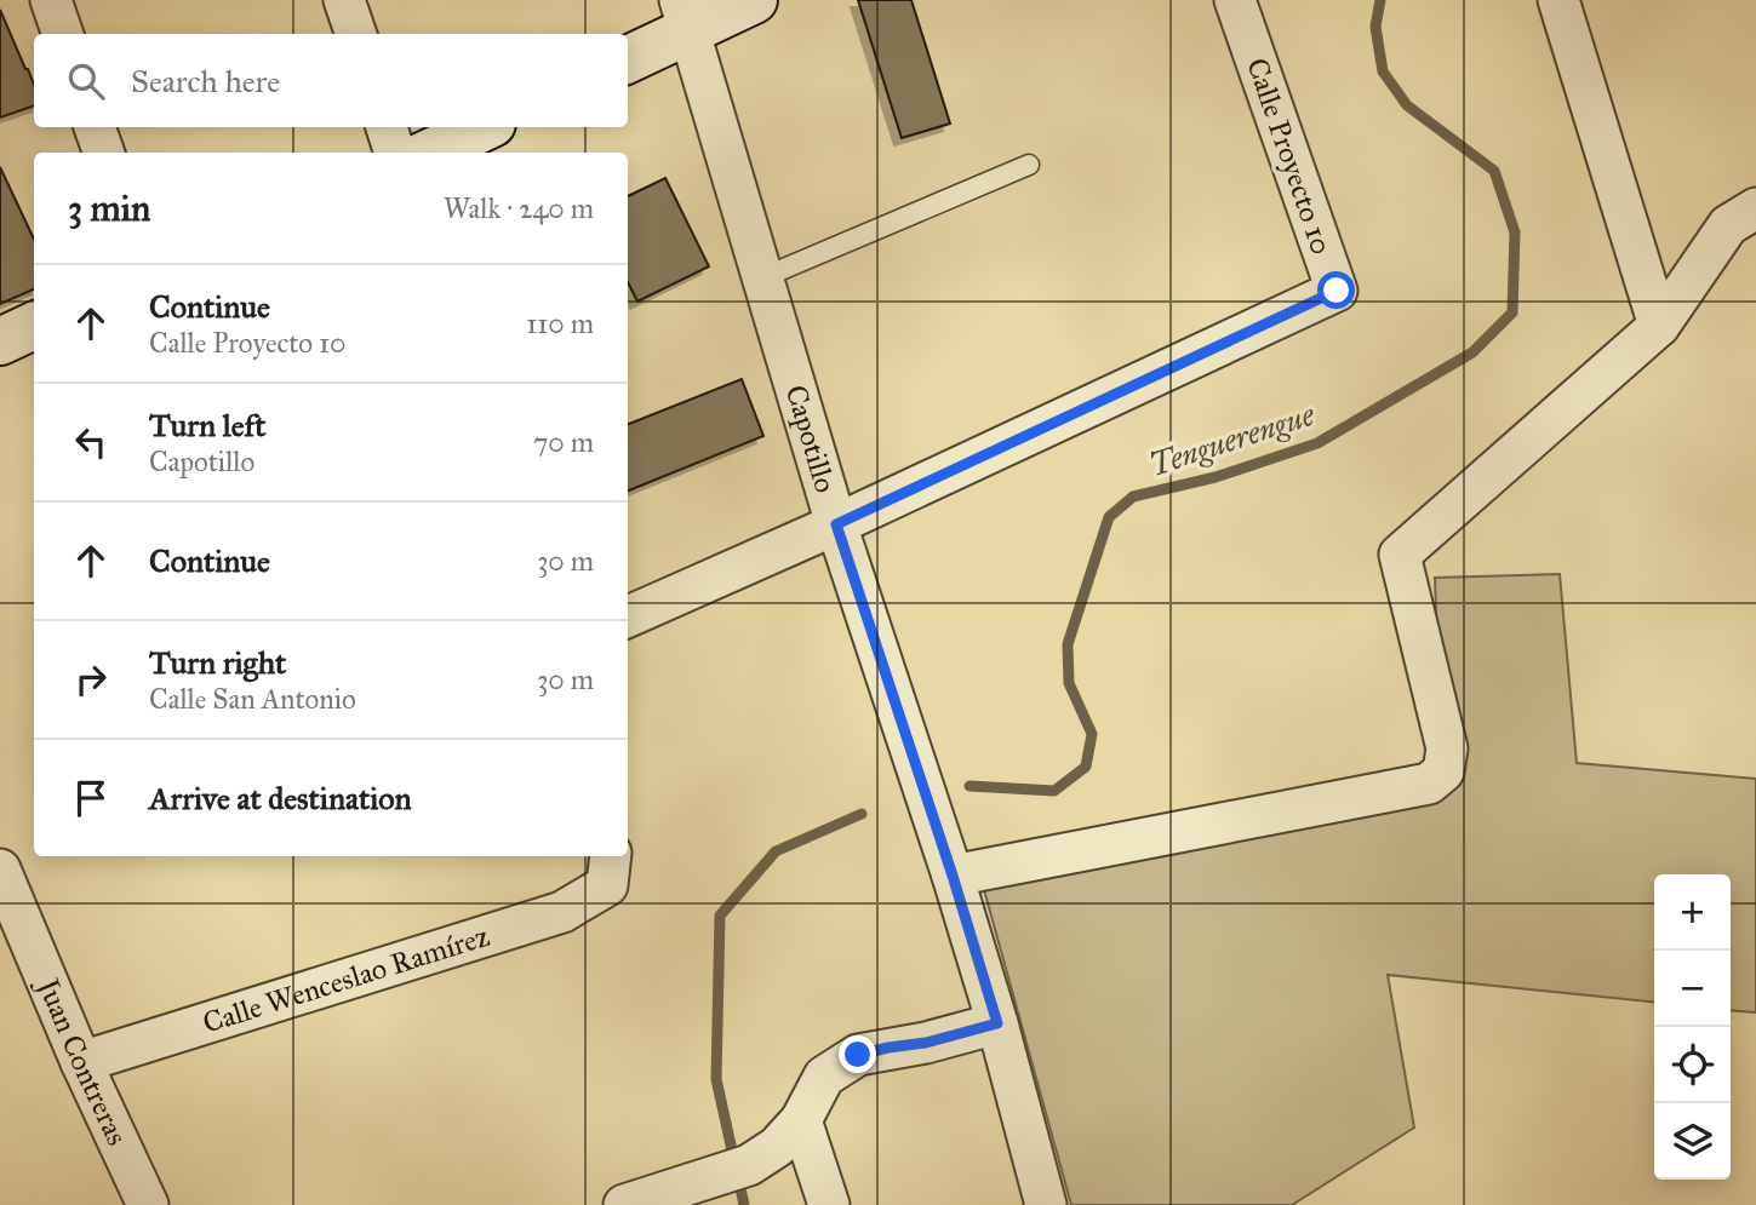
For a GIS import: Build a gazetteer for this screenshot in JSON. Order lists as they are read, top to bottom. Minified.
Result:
{"streets":{"street":["Calle Proyecto 10","Capotillo","Calle Wenceslao Ramírez","Juan Contreras"]},"crossings":[["Calle Proyecto 10","Capotillo"],["Calle Wenceslao Ramírez","Juan Contreras"]],"water":["Tenguerengue"],"page":{"search":"Search here","heading":["3 min","Walk · 240 m"],"list":[["Continue","Calle Proyecto 10","110 m"],["Turn left","Capotillo","70 m"],["Continue","30 m"],["Turn right","Calle San Antonio","30 m"],"Arrive at destination"],"map_buttons":["+","−"]}}
